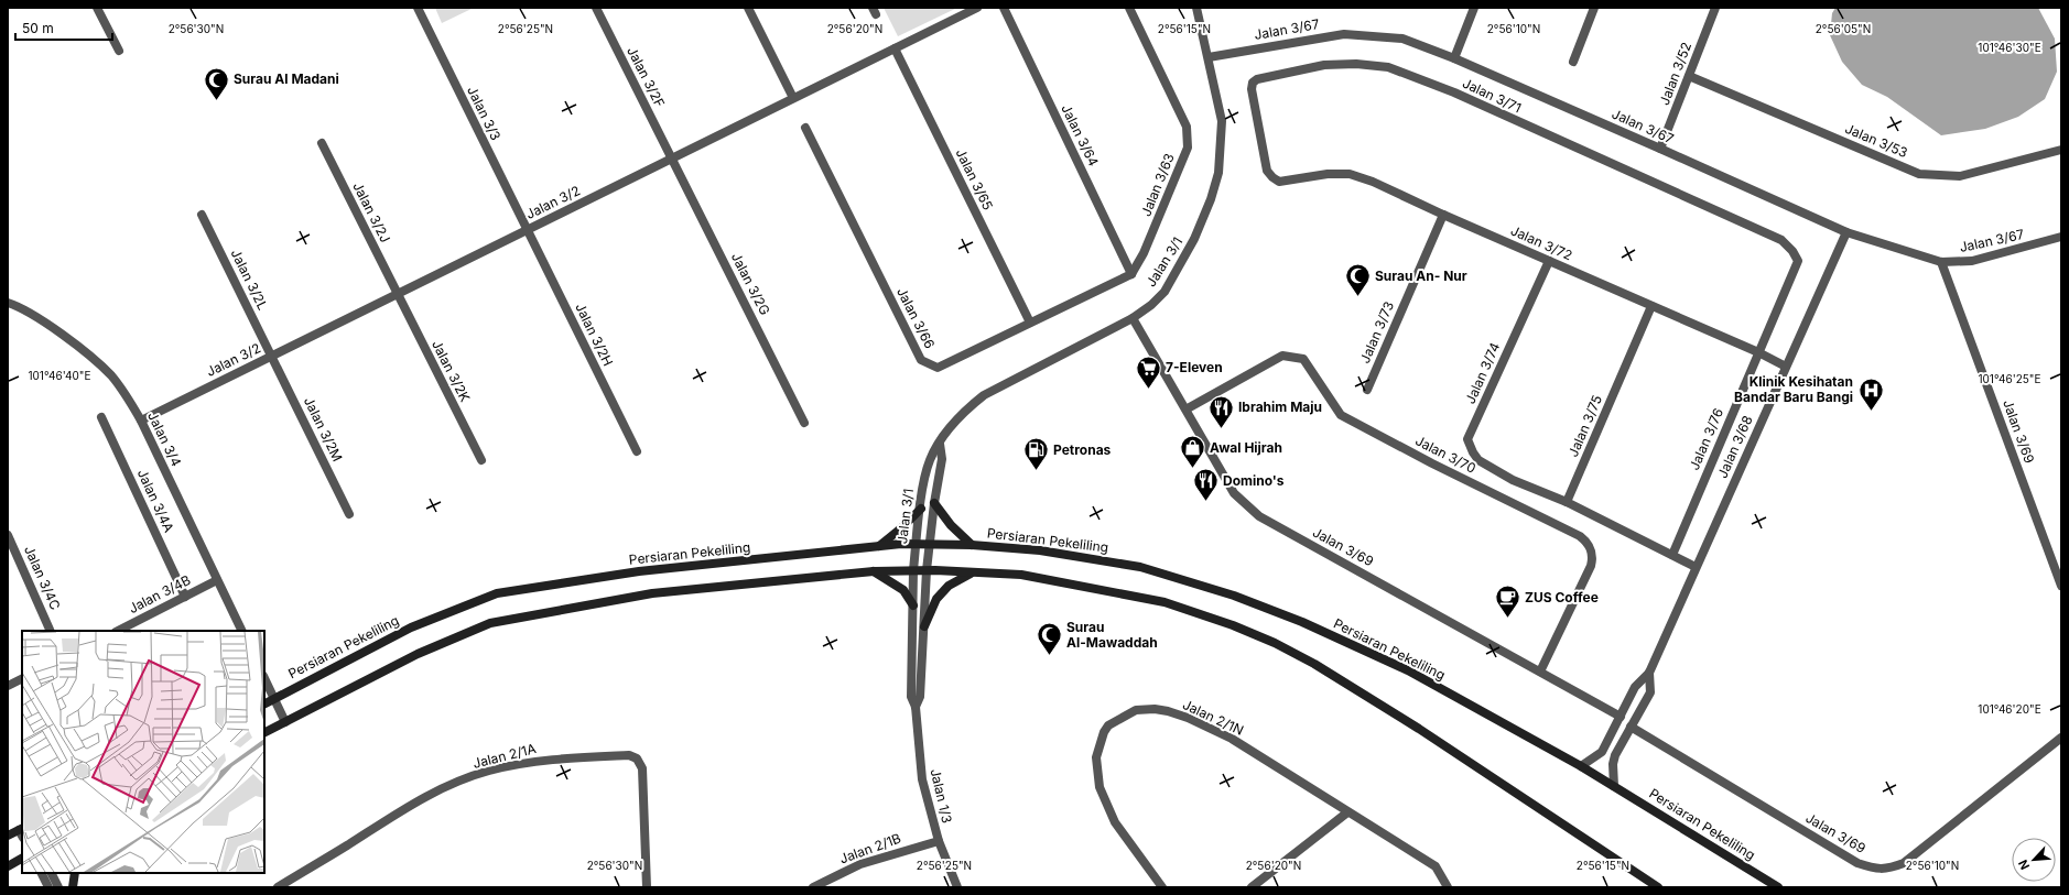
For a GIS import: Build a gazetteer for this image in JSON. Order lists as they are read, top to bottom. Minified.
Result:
{"streets":{"main road":["Persiaran Pekeliling"],"street":["Jalan 3/67","Jalan 3/52","Jalan 3/2F","Jalan 3/71","Jalan 3/3","Jalan 3/64","Jalan 3/53","Jalan 3/65","Jalan 3/63","Jalan 3/2","Jalan 3/2J","Jalan 3/72","Jalan 3/1","Jalan 3/2L","Jalan 3/2G","Jalan 3/66","Jalan 3/73","Jalan 3/2H","Jalan 3/2K","Jalan 3/74","Jalan 3/75","Jalan 3/2M","Jalan 3/69","Jalan 3/4","Jalan 3/76","Jalan 3/68","Jalan 3/70","Jalan 3/4A","Jalan 3/4C","Jalan 3/4B","Jalan 2/1N","Jalan 2/1A","Jalan 1/3","Jalan 2/1B"]},"crossings":[["Jalan 3/67","Jalan 3/52"],["Jalan 3/67","Jalan 3/1"],["Jalan 3/67","Jalan 3/69"],["Jalan 3/67","Jalan 3/68"],["Jalan 3/52","Jalan 3/53"],["Jalan 3/2F","Jalan 3/2"],["Jalan 3/2F","Jalan 3/2G"],["Jalan 3/71","Jalan 3/72"],["Jalan 3/71","Jalan 3/76"],["Jalan 3/3","Jalan 3/2"],["Jalan 3/3","Jalan 3/2H"],["Jalan 3/64","Jalan 3/63"],["Jalan 3/64","Jalan 3/66"],["Jalan 3/65","Jalan 3/2"],["Jalan 3/65","Jalan 3/66"],["Jalan 3/63","Jalan 3/66"],["Jalan 3/2","Jalan 3/2J"],["Jalan 3/2","Jalan 3/2L"],["Jalan 3/2","Jalan 3/2G"],["Jalan 3/2","Jalan 3/2H"],["Jalan 3/2","Jalan 3/2K"],["Jalan 3/2","Jalan 3/2M"],["Jalan 3/2","Jalan 3/4"],["Jalan 3/2J","Jalan 3/2K"],["Jalan 3/72","Jalan 3/73"],["Jalan 3/72","Jalan 3/74"],["Jalan 3/72","Jalan 3/75"],["Jalan 3/72","Jalan 3/76"],["Jalan 3/72","Jalan 3/68"],["Jalan 3/1","Jalan 3/69"],["Jalan 3/1","Persiaran Pekeliling"],["Jalan 3/1","Jalan 1/3"],["Jalan 3/2L","Jalan 3/2M"],["Jalan 3/74","Jalan 3/75"],["Jalan 3/69","Jalan 3/68"],["Jalan 3/69","Jalan 3/70"],["Jalan 3/4","Jalan 3/4B"],["Jalan 3/68","Persiaran Pekeliling"],["Jalan 3/4A","Jalan 3/4B"],["Jalan 1/3","Jalan 2/1B"]],"places":{"mosque":["Surau Al Madani","Surau An- Nur","Surau Al-Mawaddah"],"supermarket":["7-Eleven"],"hospital":["Klinik Kesihatan Bandar Baru Bangi"],"restaurant":["Ibrahim Maju","Domino's"],"shop":["Awal Hijrah"],"fuel station":["Petronas"],"cafe":["ZUS Coffee"]},"scale_bar":"50 m","north":"bottom left","coordinates":["2°56'30\"N","2°56'25\"N","2°56'20\"N","2°56'15\"N","2°56'10\"N","2°56'05\"N","101°46'30\"E","101°46'40\"E","101°46'25\"E","101°46'20\"E"]}
